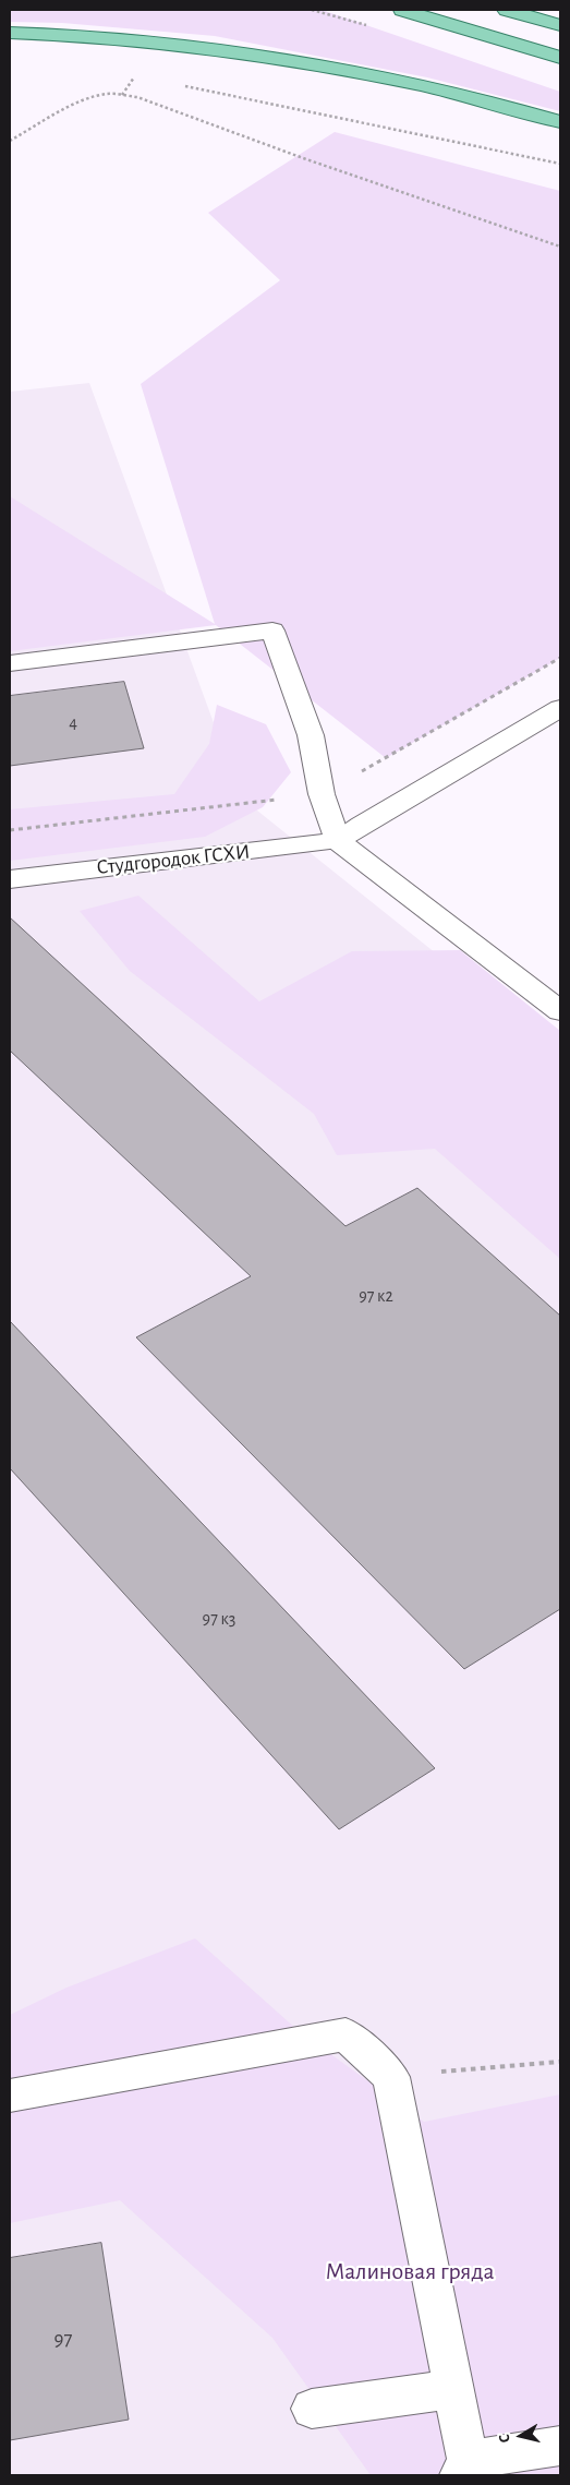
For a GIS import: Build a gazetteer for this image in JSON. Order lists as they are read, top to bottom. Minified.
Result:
{"streets":{"street":["Студгородок ГСХИ"]},"parks":["Малиновая гряда"],"house_numbers":["4","97 к2","97 к3","97"],"north":"left"}
